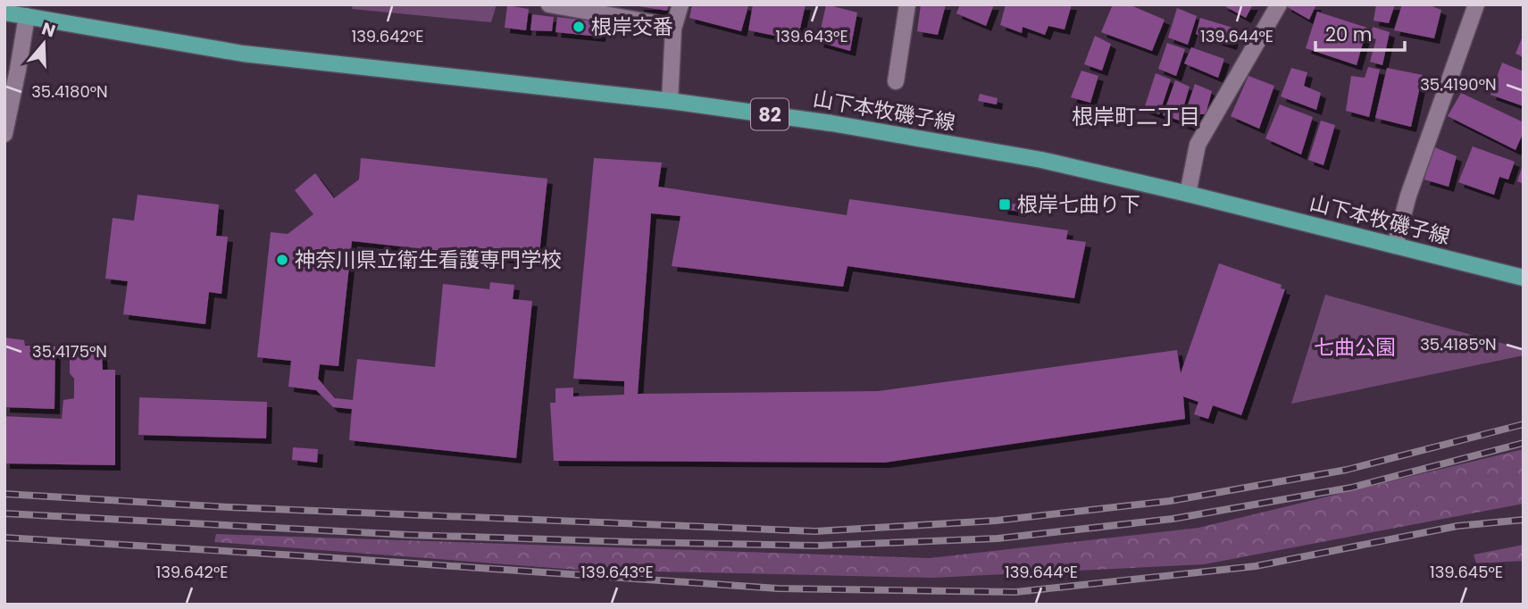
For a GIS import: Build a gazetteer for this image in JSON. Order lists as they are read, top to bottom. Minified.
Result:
{"streets":{"main road":["山下本牧磯子線","82"]},"districts":["根岸町二丁目"],"parks":["七曲公園"],"places":{"other":["根岸交番","神奈川県立衛生看護専門学校"],"transit":["根岸七曲り下"]},"scale_bar":"20 m","north":"top","coordinates":["139.642°E","139.643°E","139.644°E","35.4190°N","35.4180°N","35.4185°N","35.4175°N","139.645°E"]}
